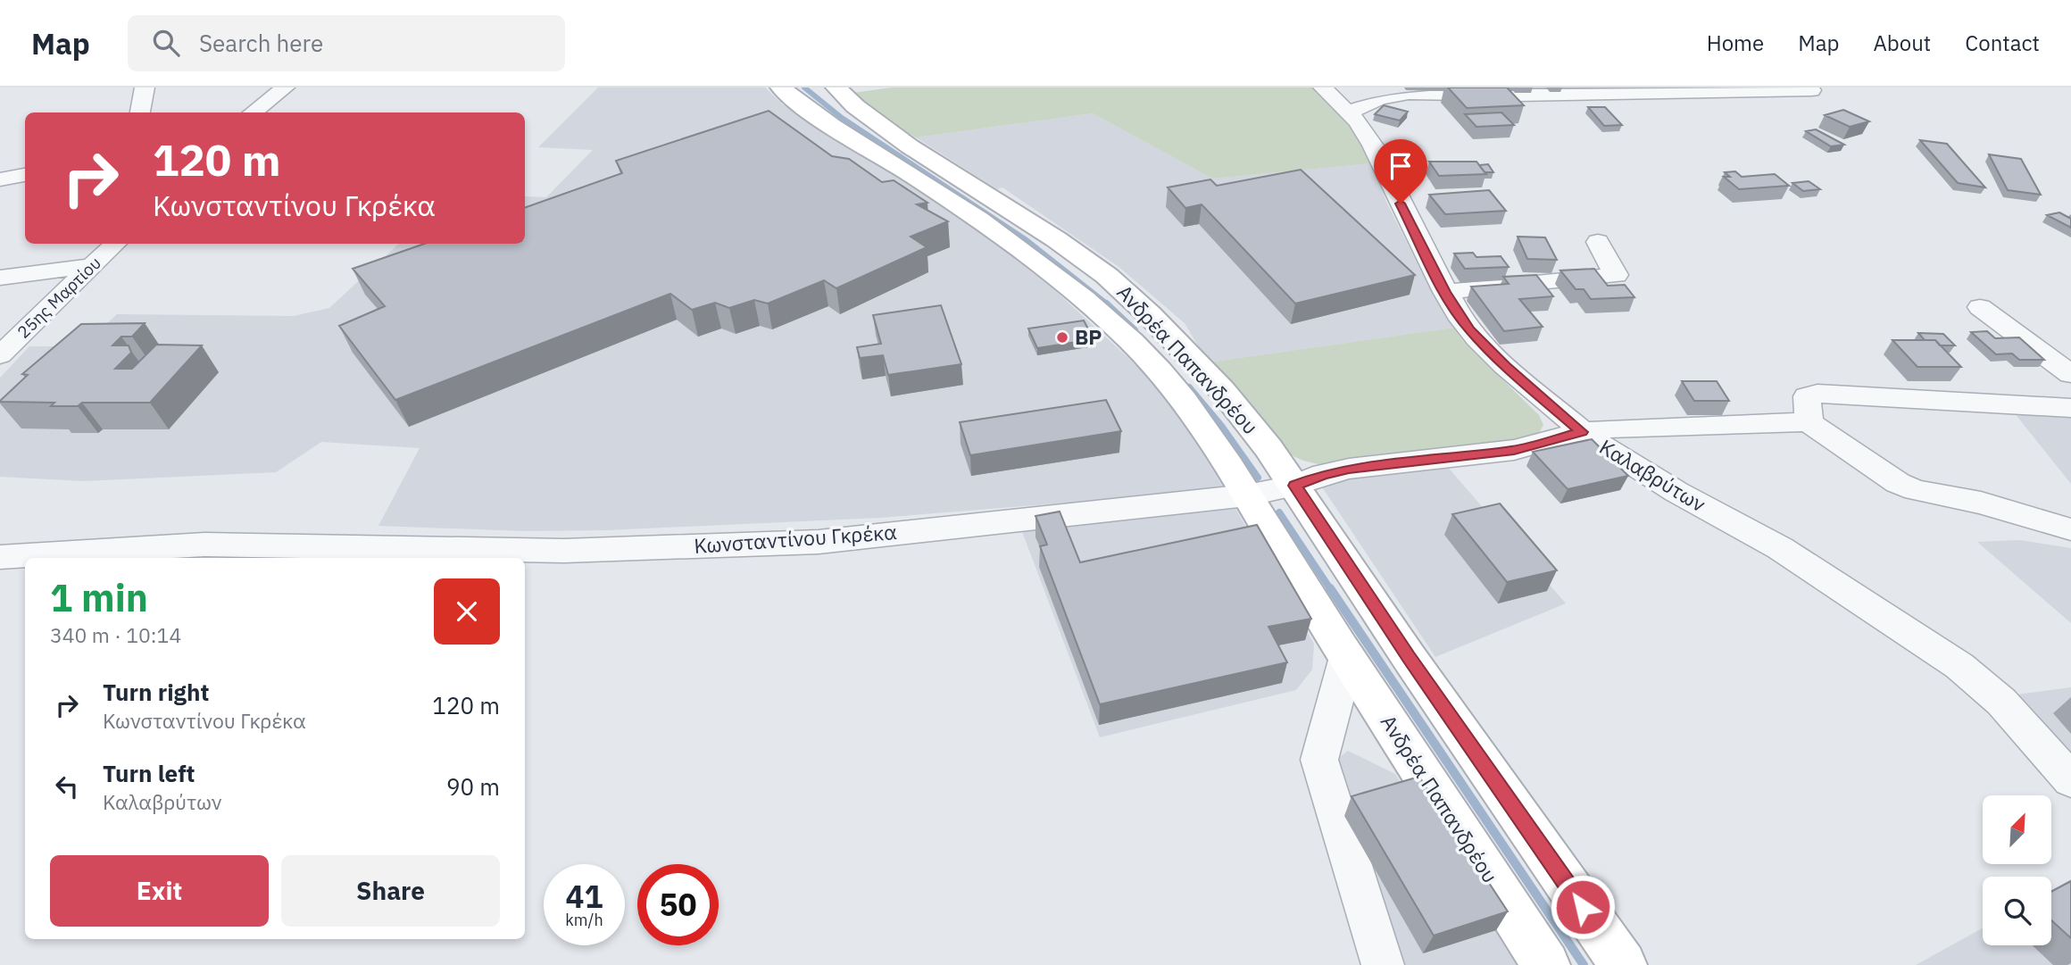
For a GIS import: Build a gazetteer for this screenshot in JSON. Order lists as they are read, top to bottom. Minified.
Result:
{"streets":{"main road":["Ανδρέα Παπανδρέου"],"street":["25ης Μαρτίου","Καλαβρύτων","Κωνσταντίνου Γκρέκα"]},"crossings":[["Ανδρέα Παπανδρέου","Κωνσταντίνου Γκρέκα"],["Καλαβρύτων","Κωνσταντίνου Γκρέκα"]],"places":["BP"],"north":"top right","page":{"header":"Map","search":"Search here","nav":["Home","Map","About","Contact"],"turn":["120 m","Κωνσταντίνου Γκρέκα"],"heading":["1 min","340 m · 10:14"],"list":[{"name":"Turn right","note":"Κωνσταντίνου Γκρέκα","value":"120 m"},{"name":"Turn left","note":"Καλαβρύτων","value":"90 m"}],"buttons":["Exit","Share"],"speed":"41 km/h","limit":"50"}}
